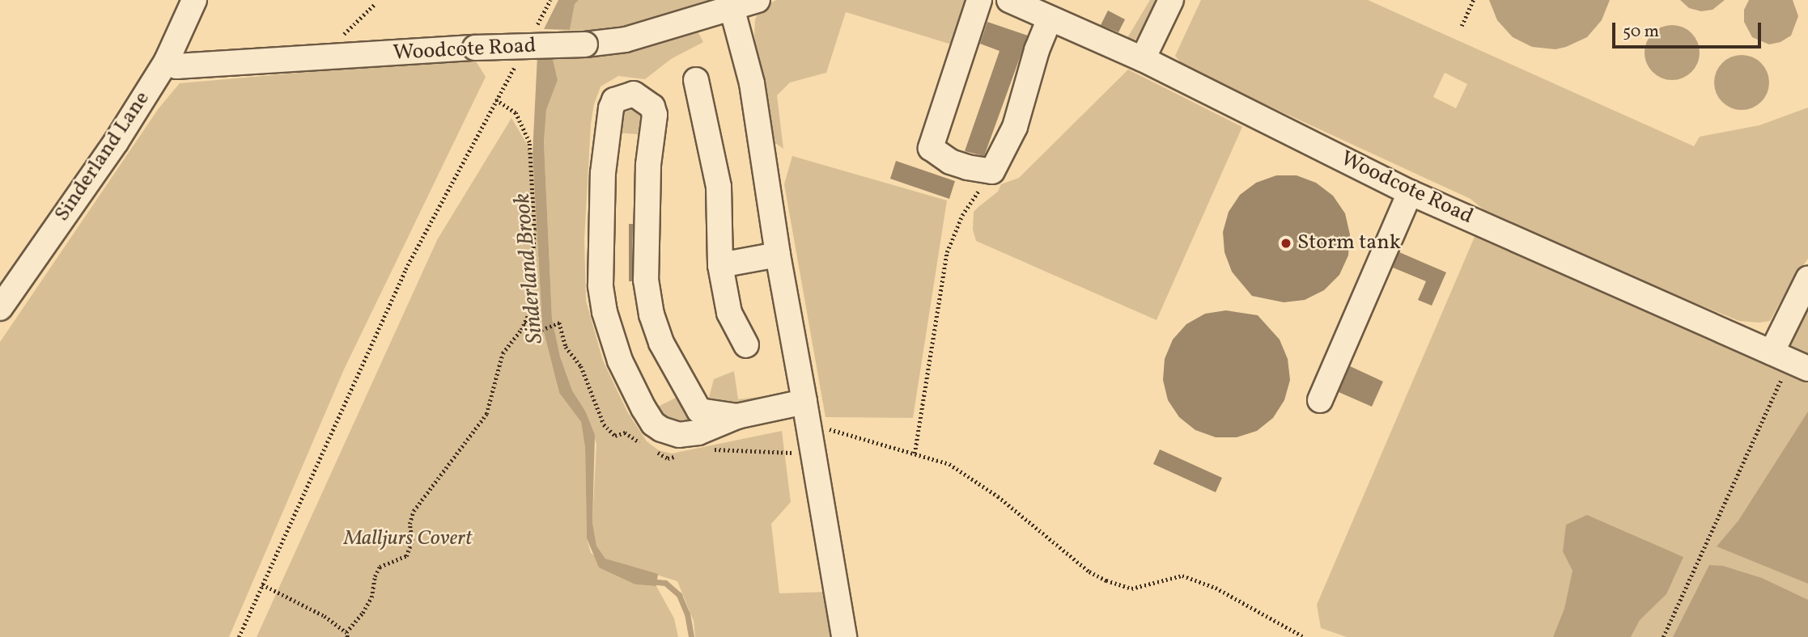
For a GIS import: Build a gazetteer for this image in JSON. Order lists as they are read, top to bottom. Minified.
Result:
{"streets":{"street":["Woodcote Road","Sinderland Lane"]},"crossings":[["Woodcote Road","Sinderland Lane"]],"water":["Sinderland Brook"],"parks":["Malljurs Covert"],"places":["Storm tank"],"scale_bar":"50 m"}
